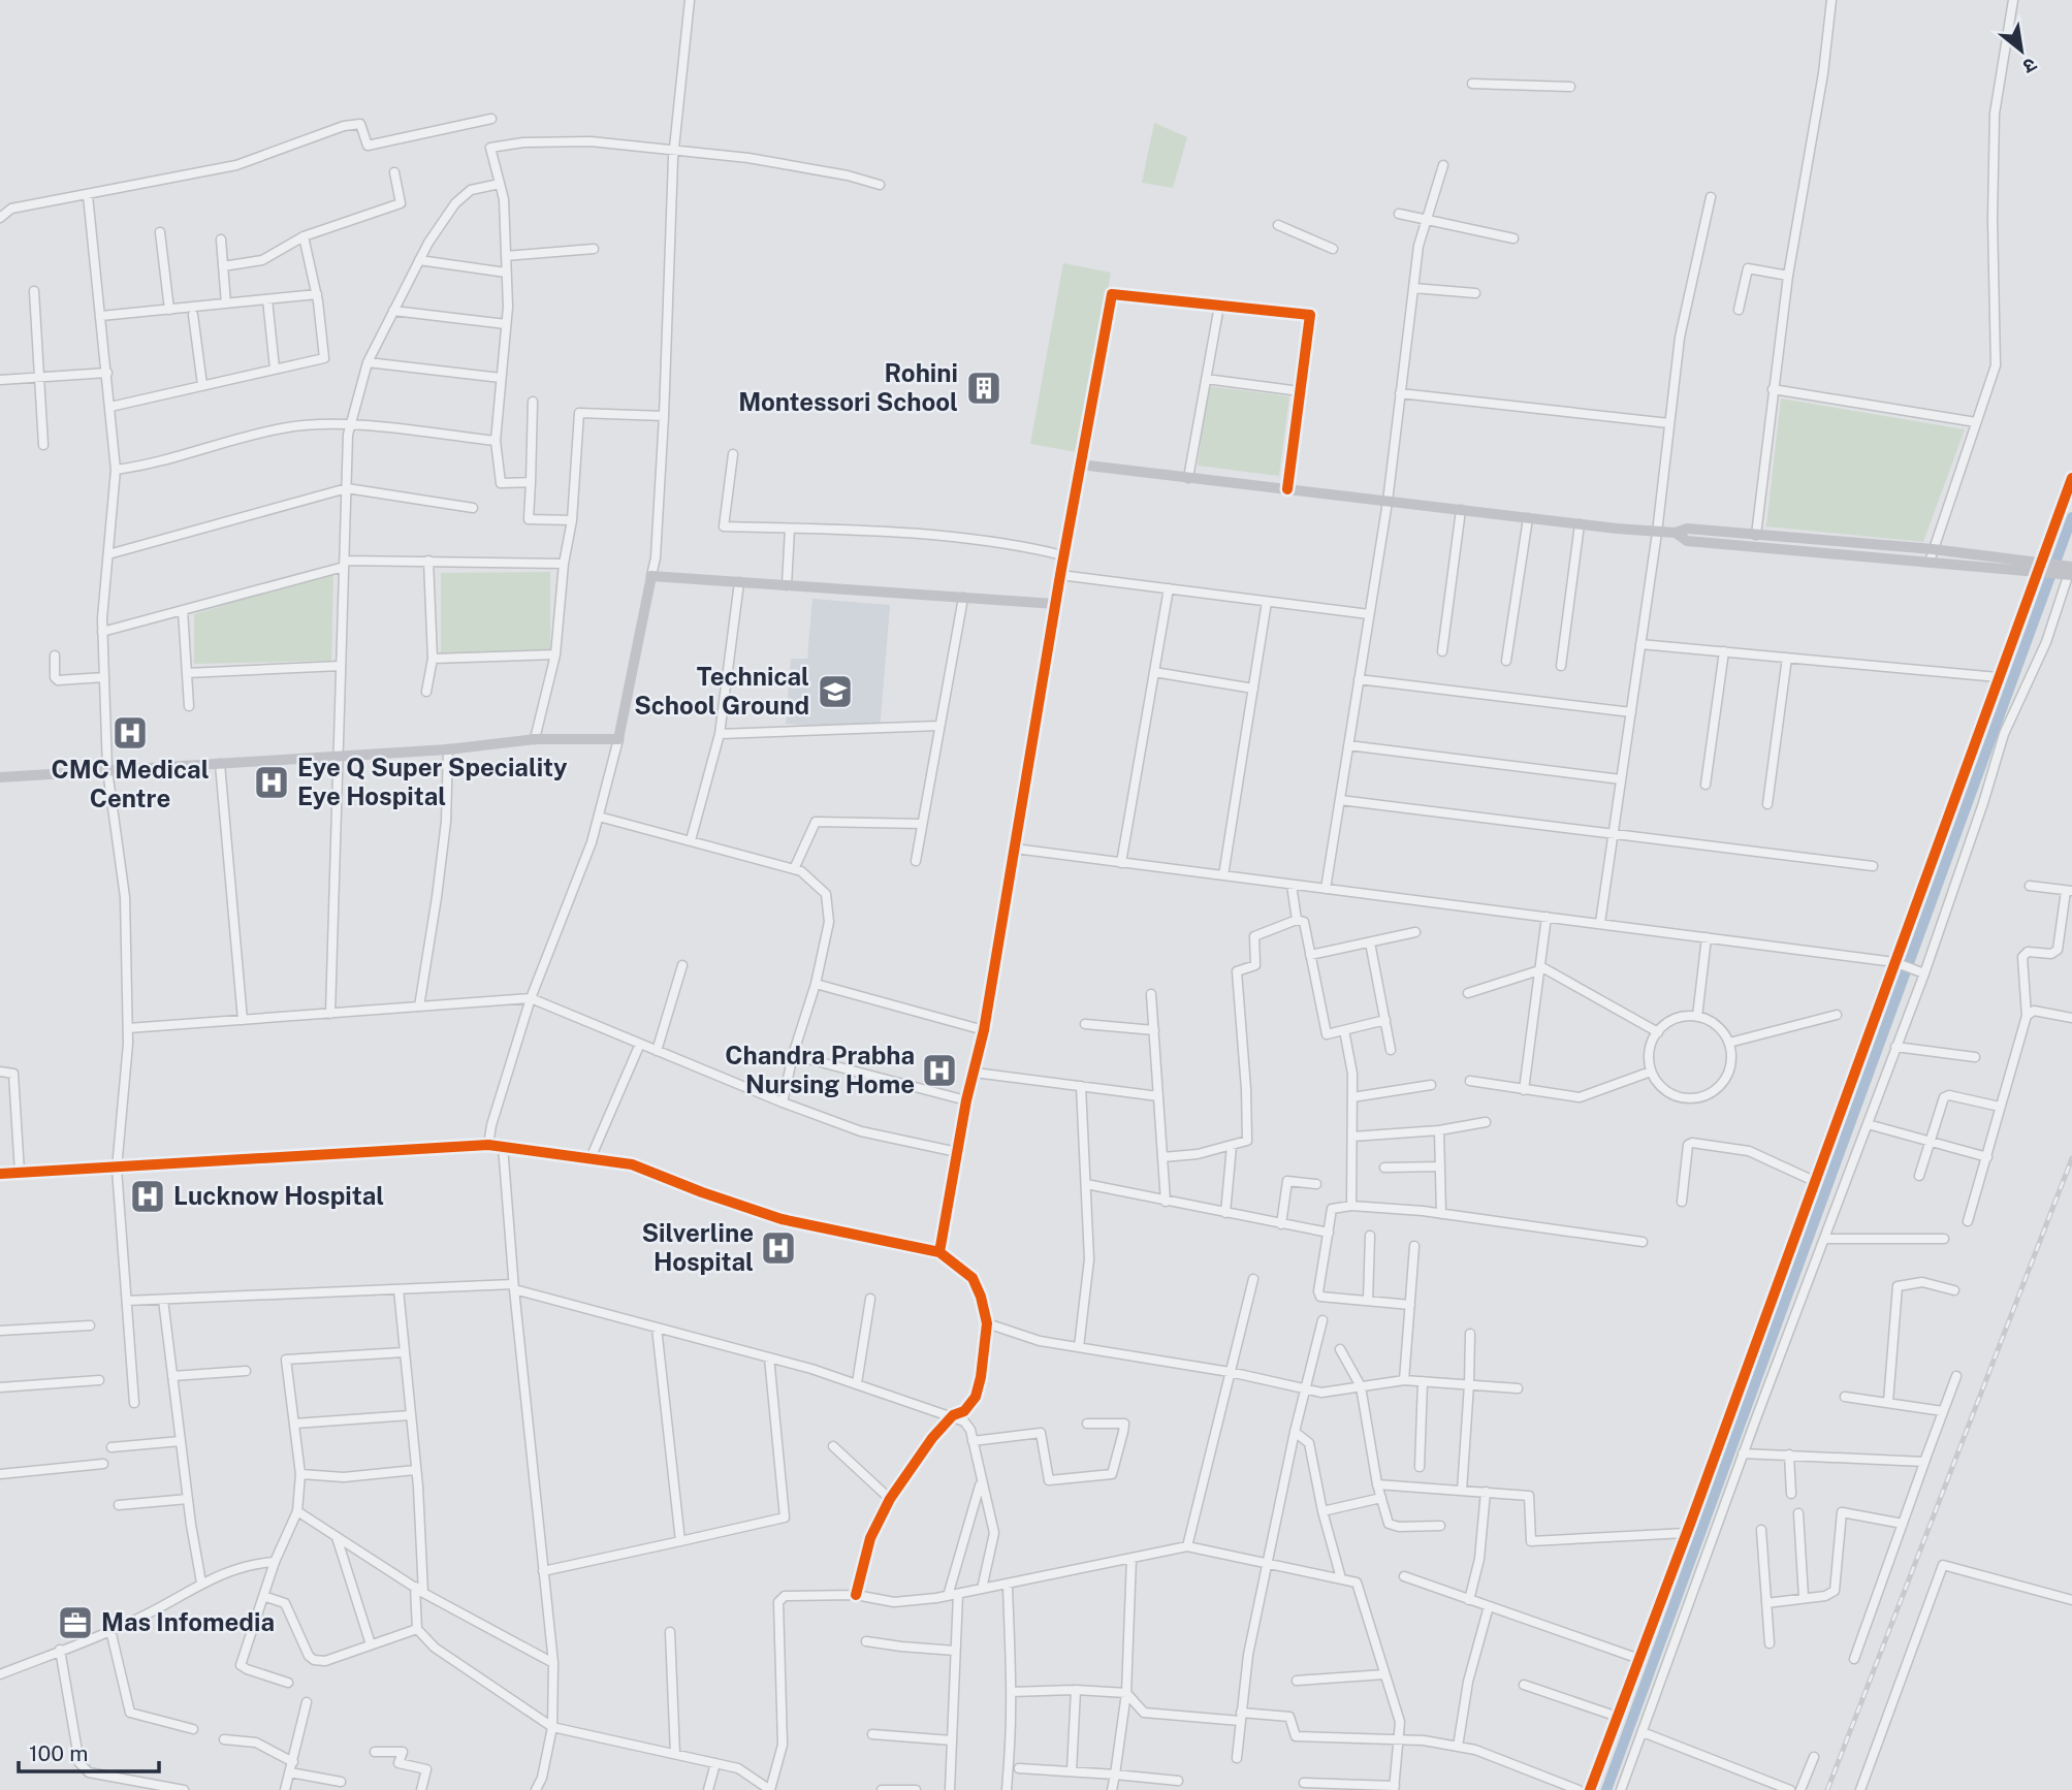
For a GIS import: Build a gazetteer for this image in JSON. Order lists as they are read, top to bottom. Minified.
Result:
{"places":{"building":["Rohini Montessori School"],"school or university":["Technical School Ground"],"hospital":["CMC Medical Centre","Eye Q Super Speciality Eye Hospital","Chandra Prabha Nursing Home","Lucknow Hospital","Silverline Hospital"],"office":["Mas Infomedia"]},"scale_bar":"100 m","north":"bottom right"}
